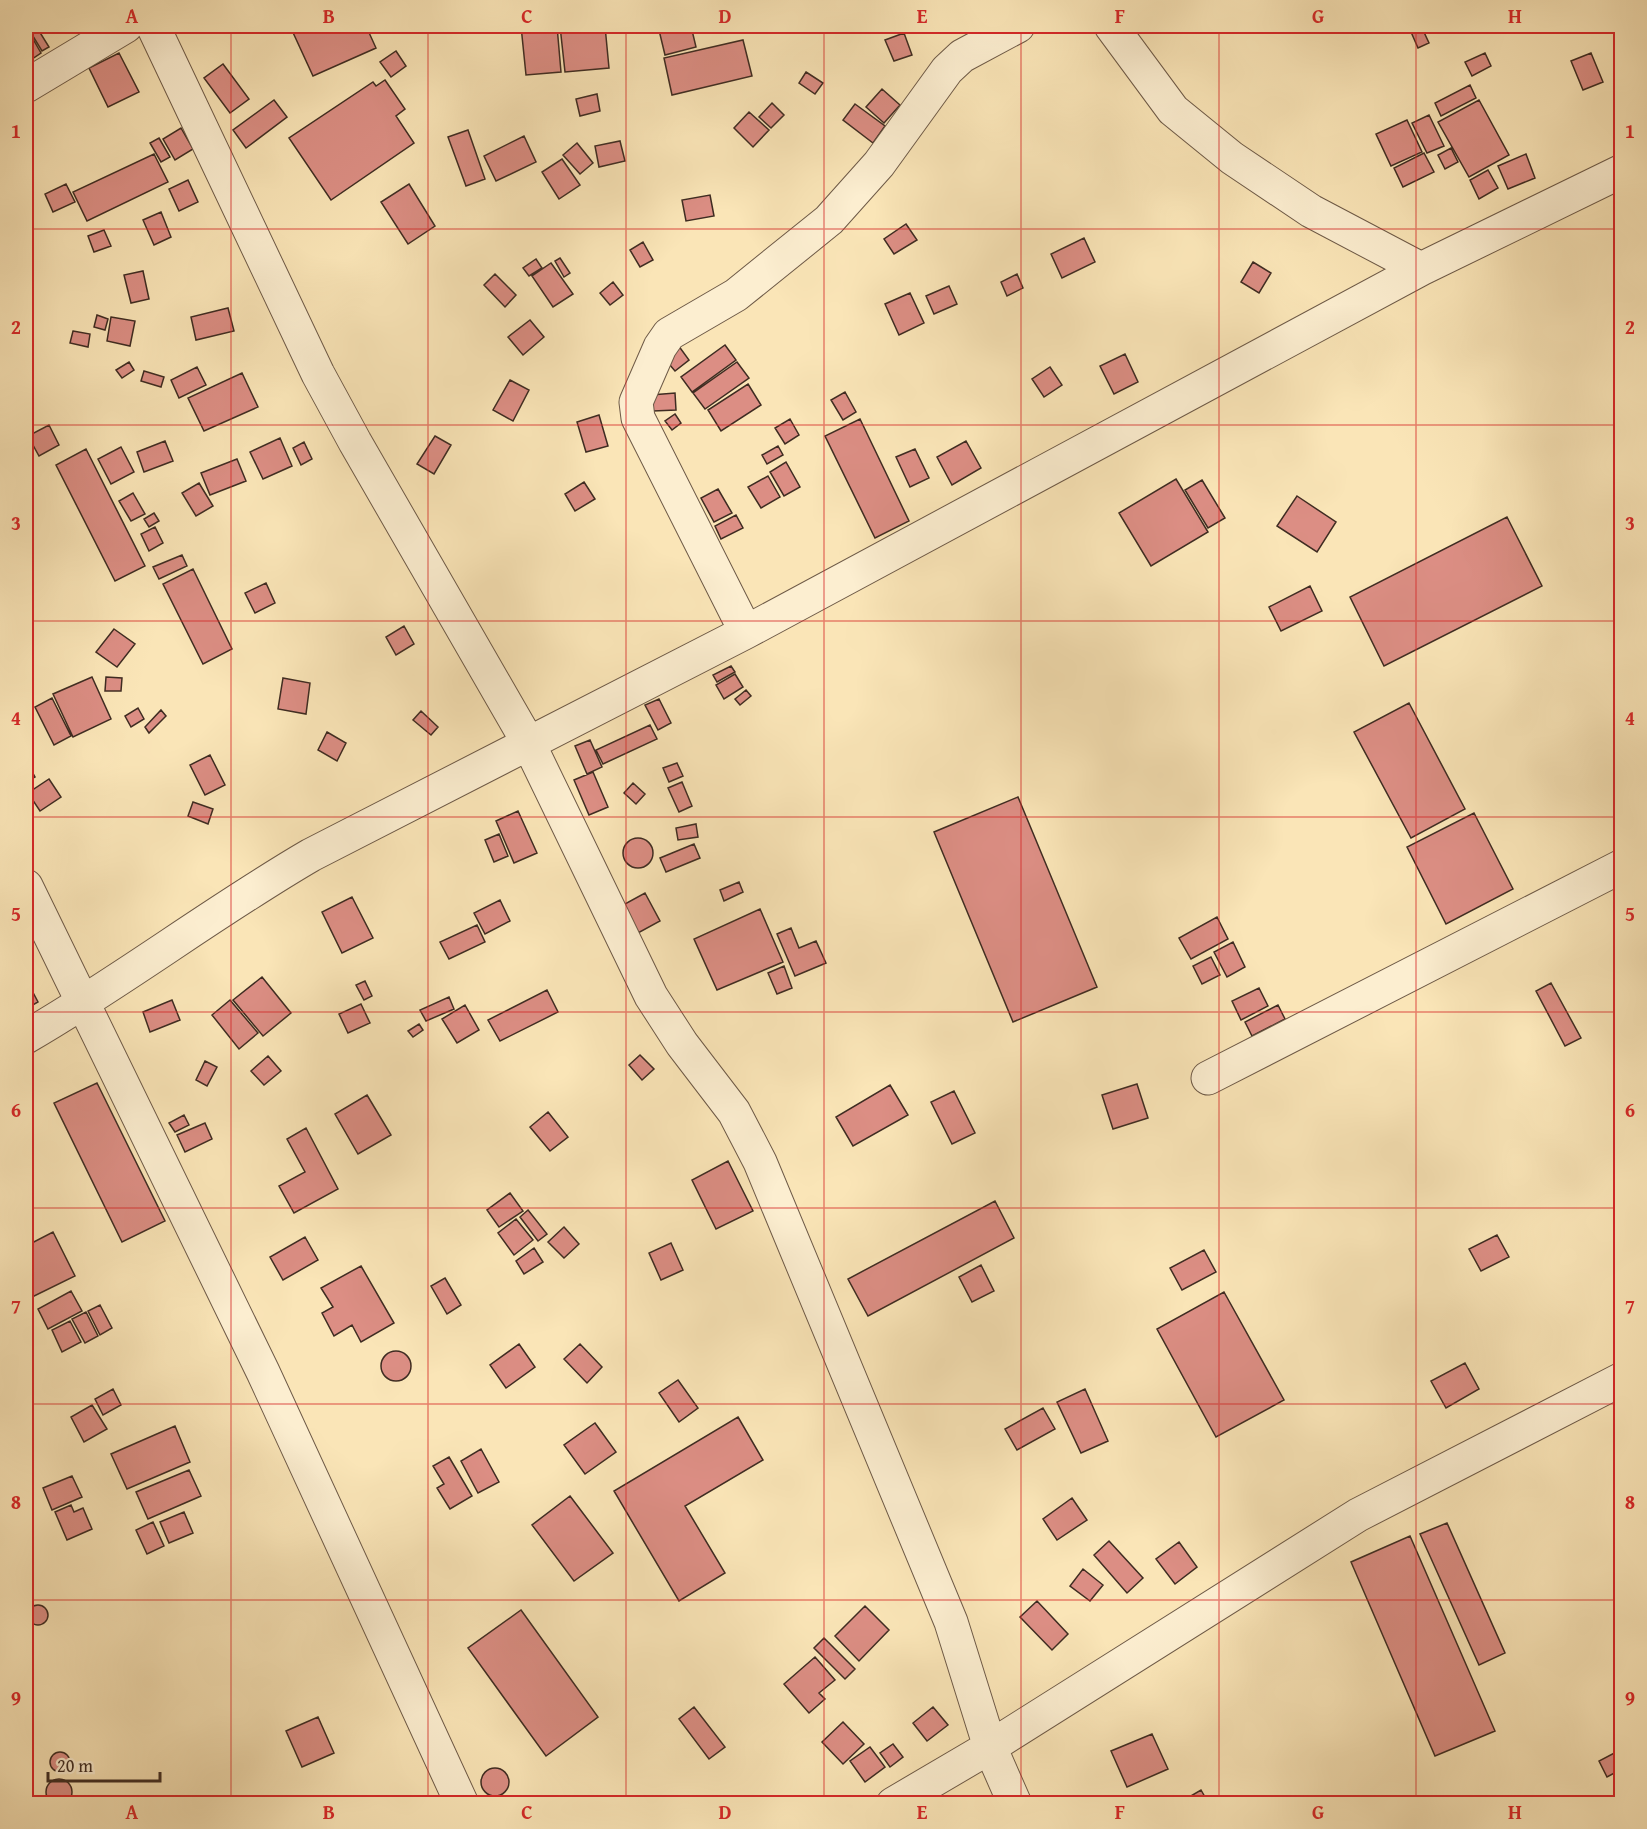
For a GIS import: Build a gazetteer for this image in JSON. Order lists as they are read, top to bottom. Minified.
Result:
{"scale_bar":"20 m","grid":{"columns":["A","B","C","D","E","F","G","H"],"rows":["1","2","3","4","5","6","7","8","9"]}}
